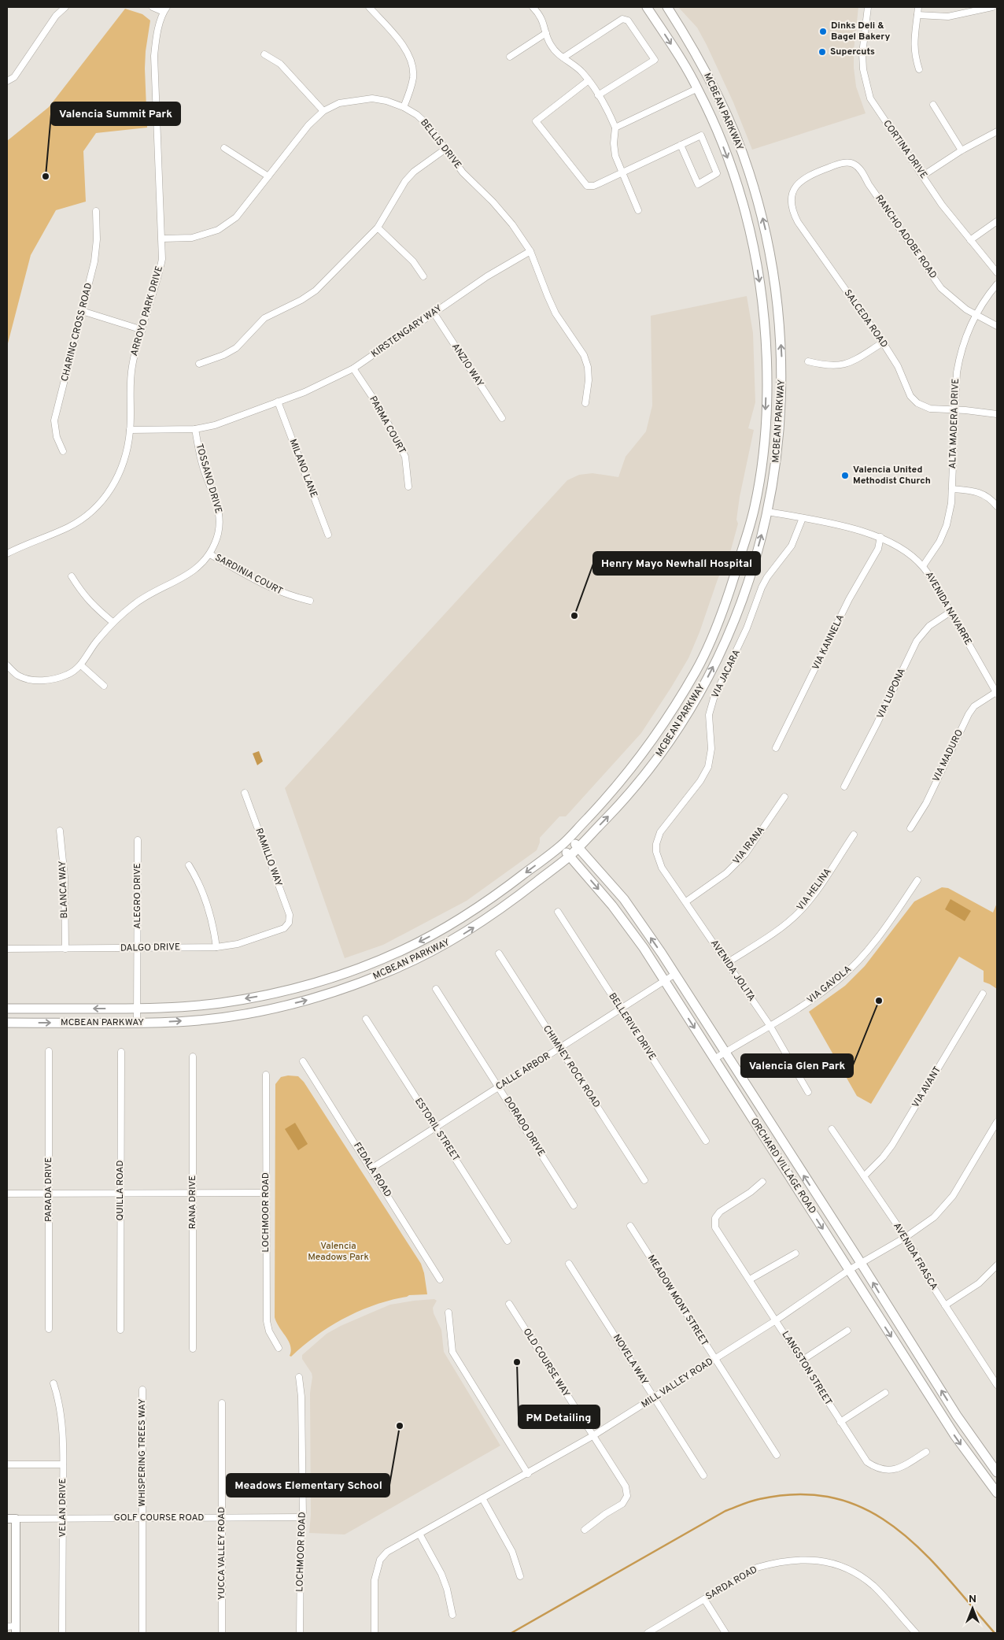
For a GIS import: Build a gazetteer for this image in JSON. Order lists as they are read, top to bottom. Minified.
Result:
{"streets":{"main road":["MCBEAN PARKWAY","ORCHARD VILLAGE ROAD"],"street":["BELLIS DRIVE","CORTINA DRIVE","RANCHO ADOBE ROAD","ARROYO PARK DRIVE","SALCEDA ROAD","KIRSTENGARY WAY","CHARING CROSS ROAD","ANZIO WAY","ALTA MADERA DRIVE","PARMA COURT","MILANO LANE","TOSSANO DRIVE","SARDINIA COURT","AVENIDA NAVARRE","VIA KANNELA","VIA JACARA","VIA LUPONA","VIA MADURO","VIA IRANA","RAMILLO WAY","BLANCA WAY","VIA HELINA","ALEGRO DRIVE","DALGO DRIVE","AVENIDA JOLITA","VIA GAVOLA","BELLERIVE DRIVE","CHIMNEY ROCK ROAD","CALLE ARBOR","VIA AVANT","DORADO DRIVE","ESTORIL STREET","FEDALA ROAD","PARADA DRIVE","QUILLA ROAD","RANA DRIVE","LOCHMOOR ROAD","AVENIDA FRASCA","MEADOW MONT STREET","NOVELA WAY","OLD COURSE WAY","LANGSTON STREET","MILL VALLEY ROAD","WHISPERING TREES WAY","VELAN DRIVE","GOLF COURSE ROAD","YUCCA VALLEY ROAD","SARDA ROAD"]},"crossings":[["MCBEAN PARKWAY","AVENIDA NAVARRE"],["MCBEAN PARKWAY","ALEGRO DRIVE"],["MCBEAN PARKWAY","ORCHARD VILLAGE ROAD"],["BELLIS DRIVE","ARROYO PARK DRIVE"],["BELLIS DRIVE","KIRSTENGARY WAY"],["RANCHO ADOBE ROAD","SALCEDA ROAD"],["RANCHO ADOBE ROAD","ALTA MADERA DRIVE"],["ARROYO PARK DRIVE","KIRSTENGARY WAY"],["SALCEDA ROAD","ALTA MADERA DRIVE"],["KIRSTENGARY WAY","ANZIO WAY"],["KIRSTENGARY WAY","PARMA COURT"],["KIRSTENGARY WAY","MILANO LANE"],["KIRSTENGARY WAY","TOSSANO DRIVE"],["ALTA MADERA DRIVE","AVENIDA NAVARRE"],["TOSSANO DRIVE","SARDINIA COURT"],["AVENIDA NAVARRE","VIA KANNELA"],["AVENIDA NAVARRE","VIA JACARA"],["AVENIDA NAVARRE","VIA LUPONA"],["AVENIDA NAVARRE","VIA MADURO"],["VIA JACARA","AVENIDA JOLITA"],["VIA IRANA","AVENIDA JOLITA"],["RAMILLO WAY","DALGO DRIVE"],["BLANCA WAY","DALGO DRIVE"],["VIA HELINA","AVENIDA JOLITA"],["ALEGRO DRIVE","DALGO DRIVE"],["AVENIDA JOLITA","VIA GAVOLA"],["VIA GAVOLA","ORCHARD VILLAGE ROAD"],["BELLERIVE DRIVE","CALLE ARBOR"],["CHIMNEY ROCK ROAD","CALLE ARBOR"],["CALLE ARBOR","DORADO DRIVE"],["CALLE ARBOR","ESTORIL STREET"],["CALLE ARBOR","ORCHARD VILLAGE ROAD"],["CALLE ARBOR","FEDALA ROAD"],["VIA AVANT","AVENIDA FRASCA"],["ORCHARD VILLAGE ROAD","MILL VALLEY ROAD"],["LOCHMOOR ROAD","GOLF COURSE ROAD"],["AVENIDA FRASCA","MILL VALLEY ROAD"],["MEADOW MONT STREET","MILL VALLEY ROAD"],["NOVELA WAY","MILL VALLEY ROAD"],["OLD COURSE WAY","MILL VALLEY ROAD"],["LANGSTON STREET","MILL VALLEY ROAD"],["WHISPERING TREES WAY","GOLF COURSE ROAD"],["VELAN DRIVE","GOLF COURSE ROAD"],["GOLF COURSE ROAD","YUCCA VALLEY ROAD"]],"parks":["Valencia Meadows Park"],"places":["Dinks Deli & Bagel Bakery","Supercuts","Valencia Summit Park","Valencia United Methodist Church","Henry Mayo Newhall Hospital","Valencia Glen Park","PM Detailing","Meadows Elementary School"],"north":"top"}
